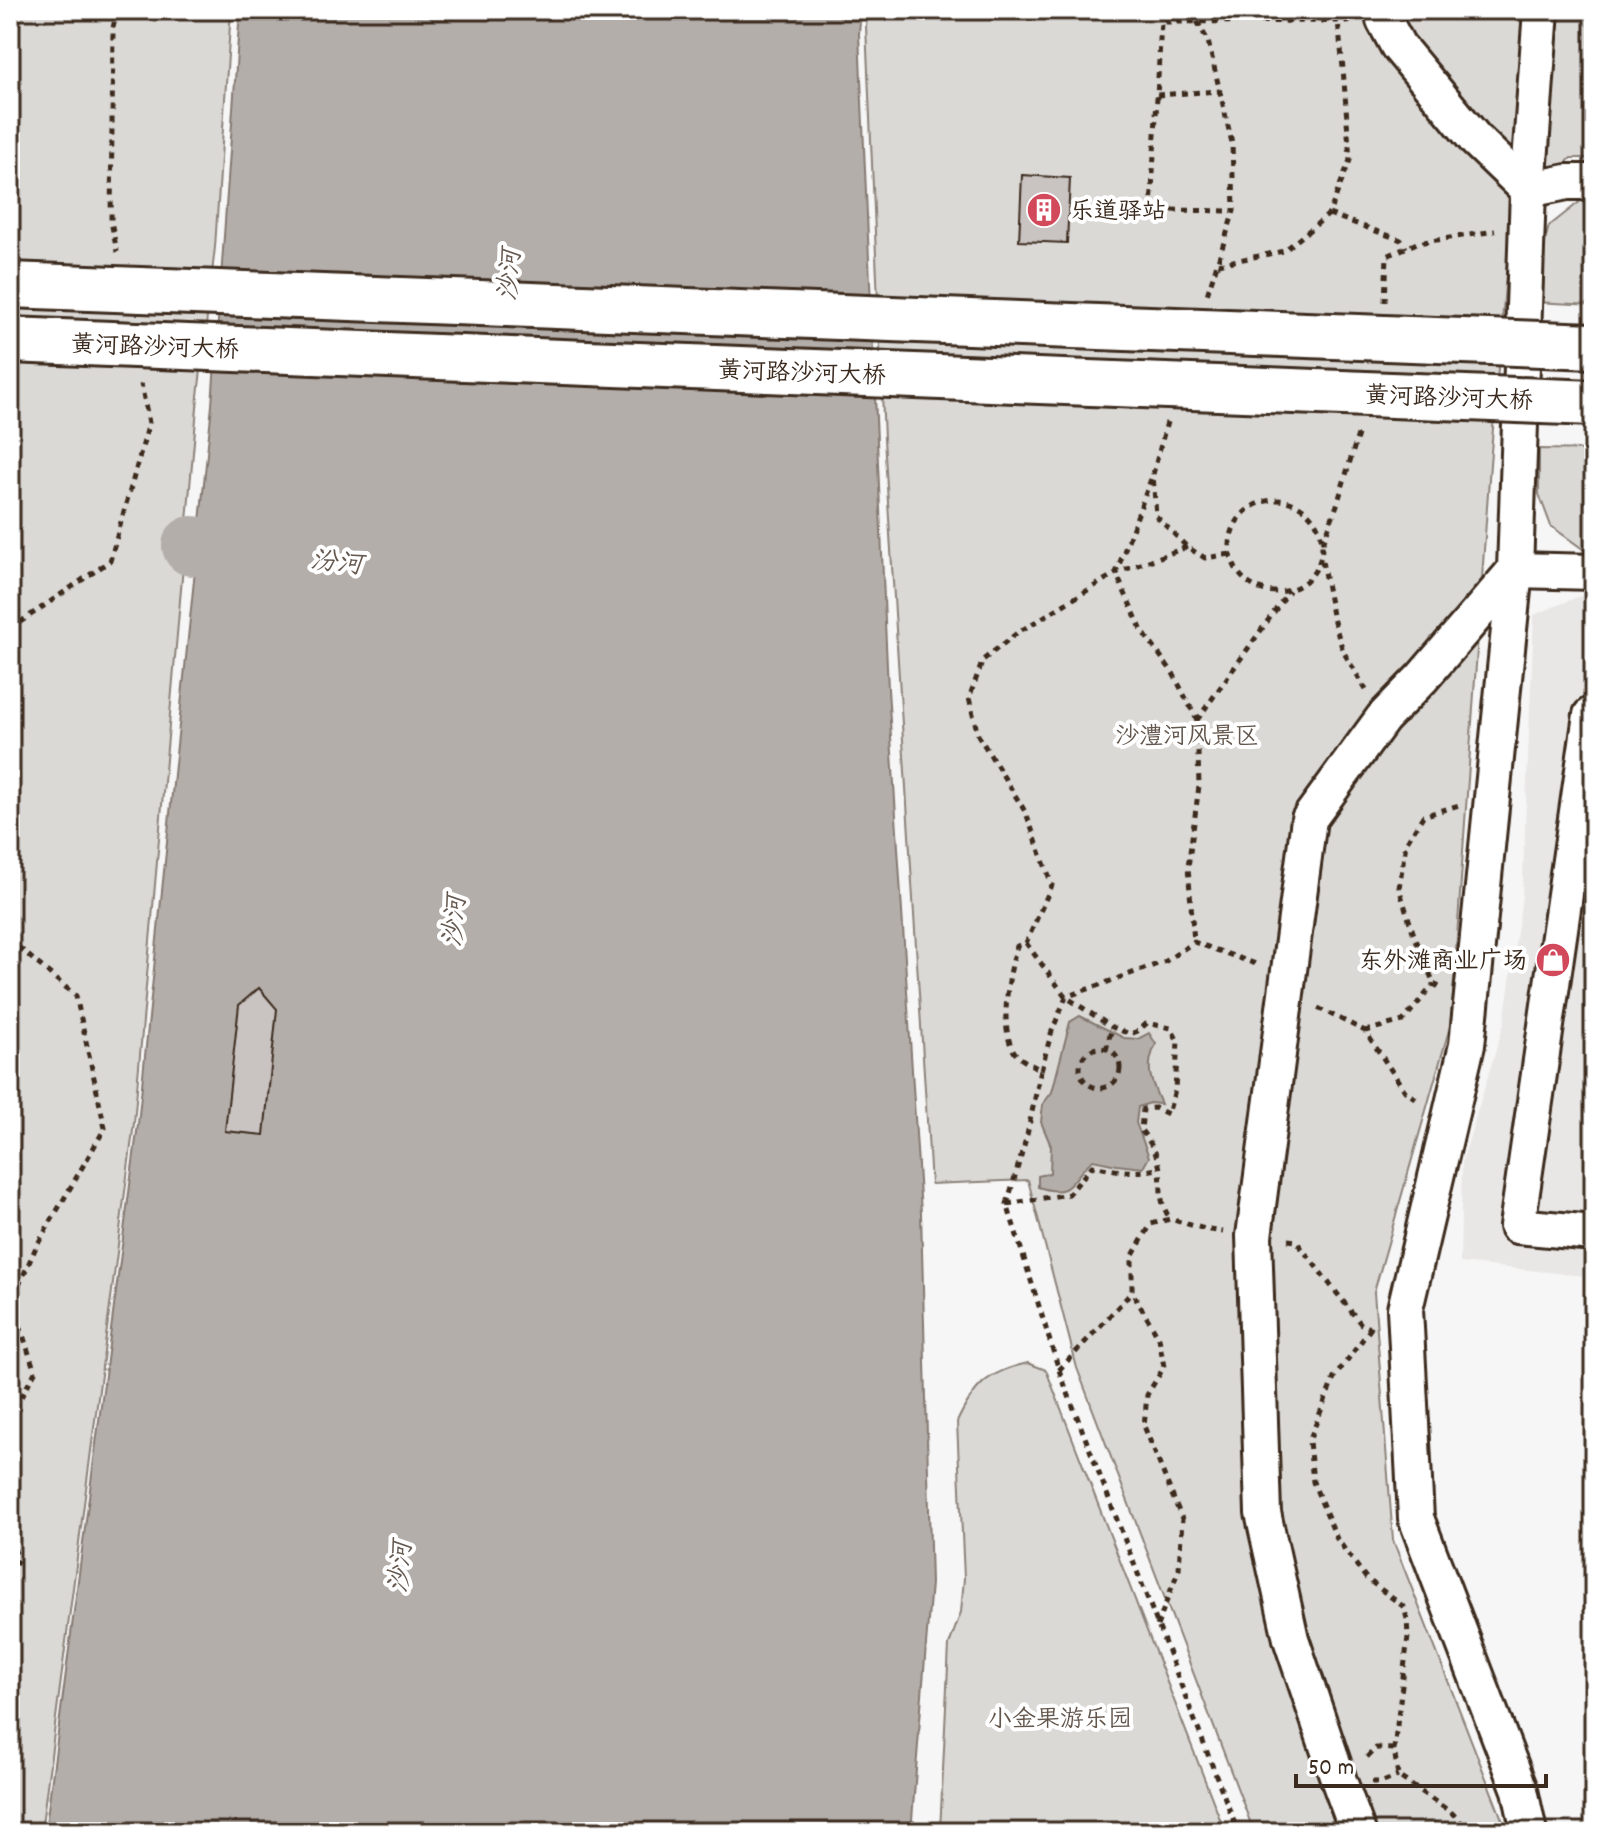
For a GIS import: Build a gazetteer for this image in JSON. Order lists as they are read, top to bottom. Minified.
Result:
{"streets":{"main road":["黄河路沙河大桥"]},"water":["沙河","汾河"],"parks":["沙澧河风景区","小金果游乐园"],"places":{"building":["乐道驿站"],"shop":["东外滩商业广场"]},"scale_bar":"50 m"}
